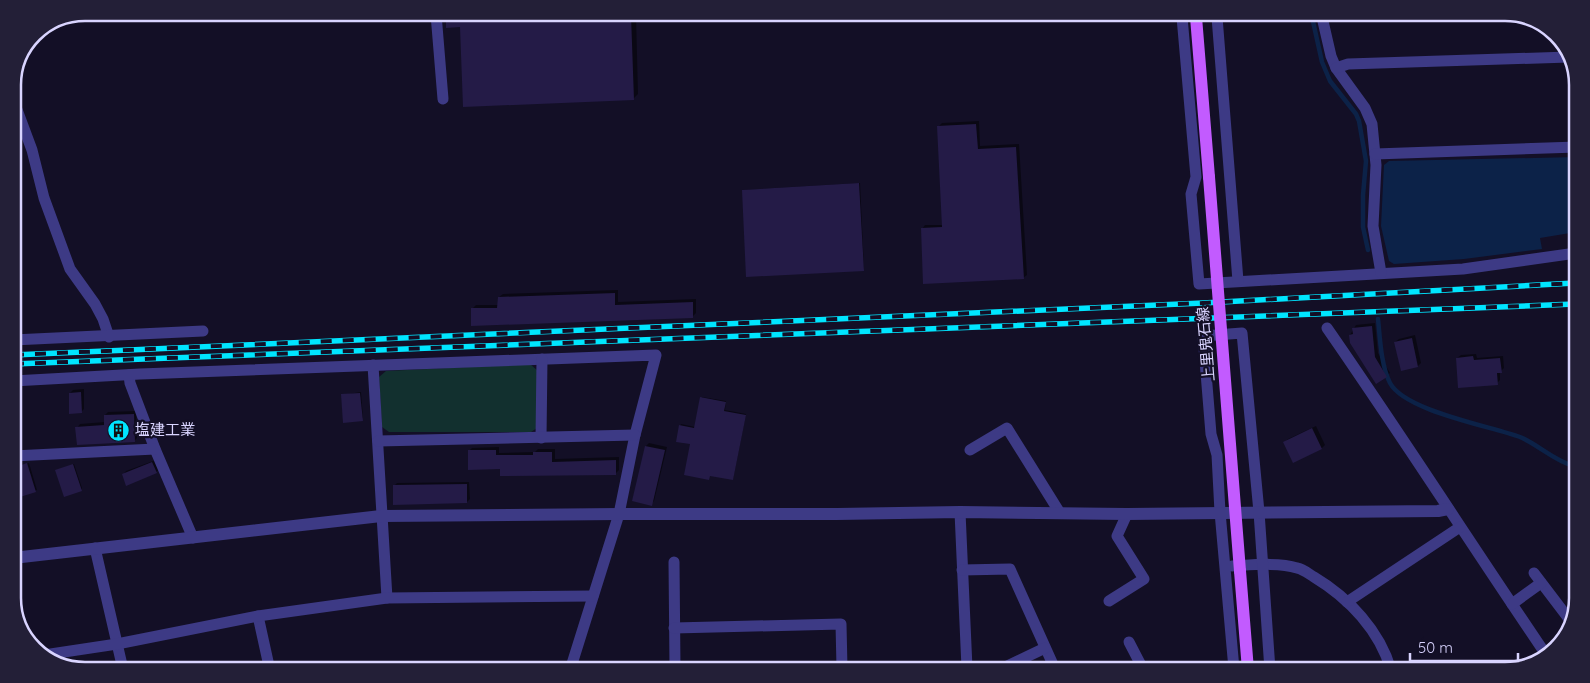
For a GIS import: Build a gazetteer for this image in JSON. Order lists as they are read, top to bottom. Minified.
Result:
{"streets":{"main road":["上里鬼石線"]},"places":{"building":["塩建工業"]},"scale_bar":"50 m"}
